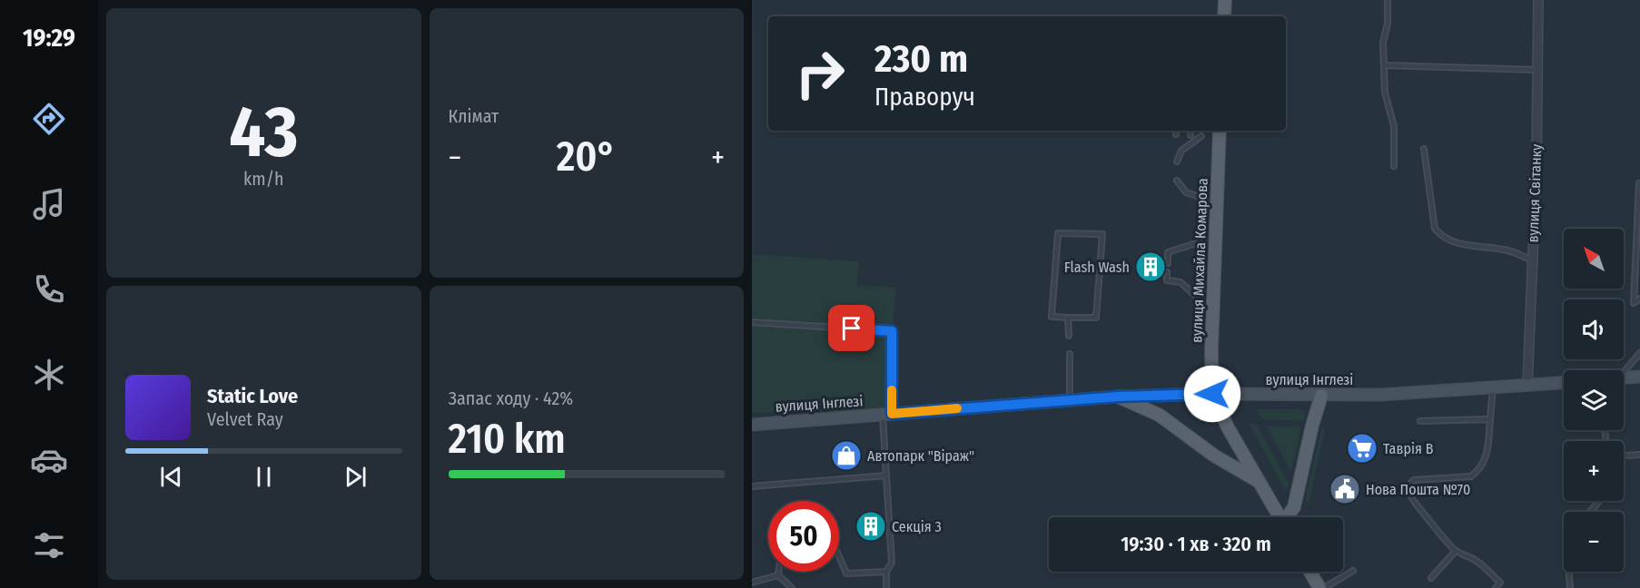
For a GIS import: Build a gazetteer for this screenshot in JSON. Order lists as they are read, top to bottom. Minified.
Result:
{"streets":{"main road":["вулиця Михайла Комарова","вулиця Інглезі"],"street":["вулиця Світанку"]},"crossings":[["вулиця Світанку","вулиця Інглезі"],["вулиця Михайла Комарова","вулиця Інглезі"]],"places":{"building":["Flash Wash","Секція 3"],"supermarket":["Таврія В"],"shop":["Автопарк \"Віраж\""],"public building":["Нова Пошта №70"]},"north":"top left","page":{"tabs":"19:29","tile":[["43","km/h"],"Клімат",["Запас ходу · 42%","210 km"]],"turn":["230 m","Праворуч"],"heat":["−","20°","+"],"map_buttons":["+","−"],"song":["Static Love","Velvet Ray"],"limit":"50","trip":"19:30 · 1 хв · 320 m"}}
